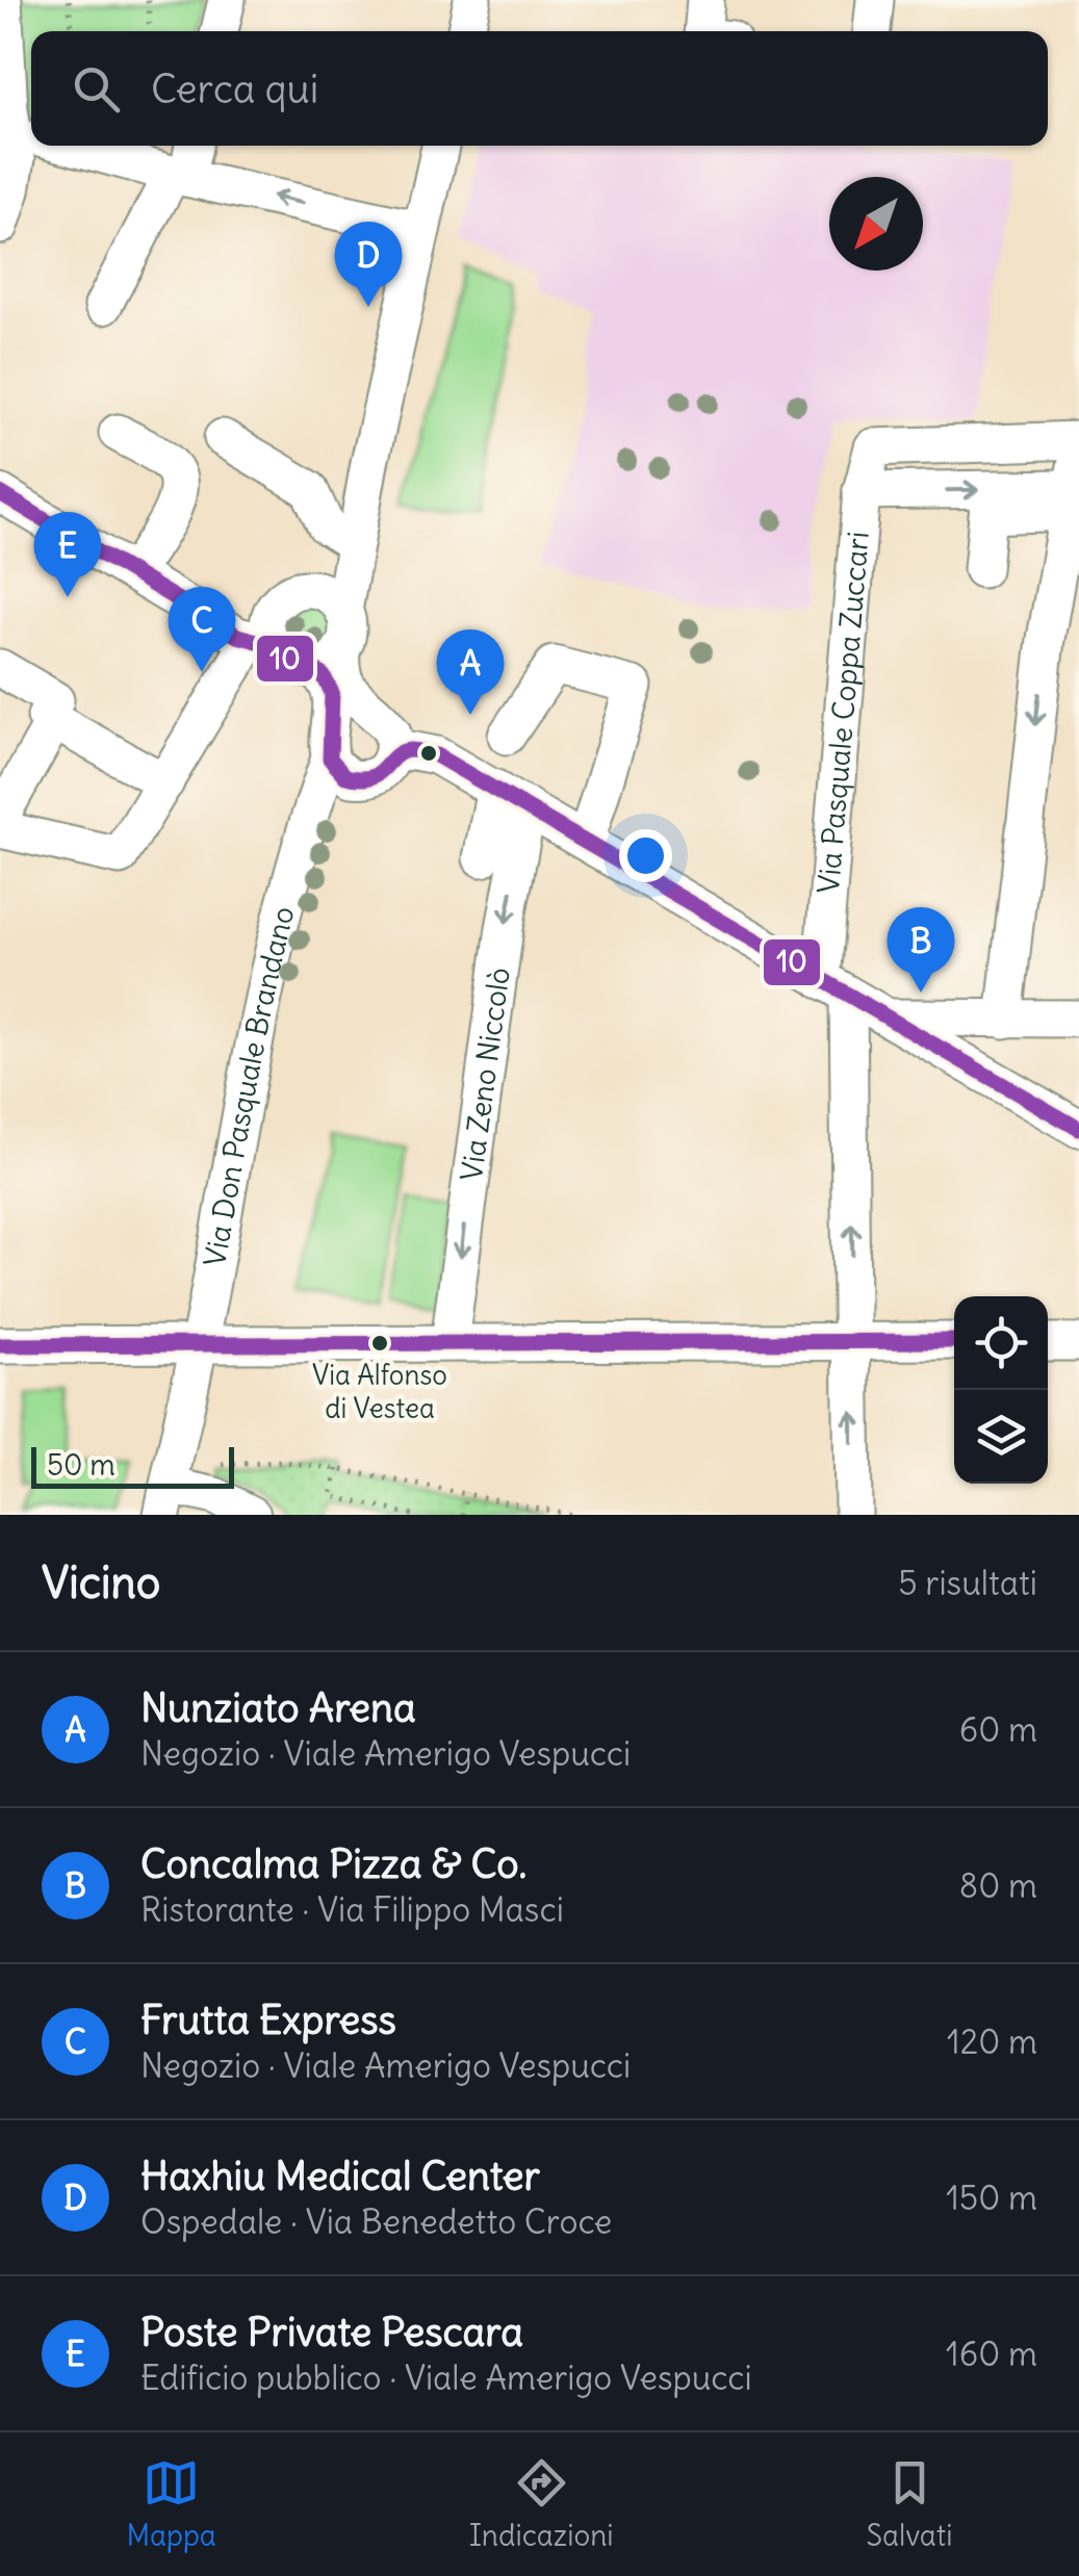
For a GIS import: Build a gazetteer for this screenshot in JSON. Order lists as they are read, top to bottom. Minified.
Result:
{"streets":{"street":["Via Pasquale Coppa Zuccari","Via Zeno Niccolò","Via Don Pasquale Brandano"]},"one_way":["Via Pasquale Coppa Zuccari","Via Zeno Niccolò"],"places":["Via Alfonso di Vestea"],"lines":["transit line 10"],"scale_bar":"50 m","north":"bottom left","page":{"search":"Cerca qui","pins":["D","E","C","A","B"],"scale":"50 m","heading":["Vicino","5 risultati"],"list":[{"mark":"A","name":"Nunziato Arena","note":"Negozio · Viale Amerigo Vespucci","value":"60 m"},{"mark":"B","name":"Concalma Pizza & Co.","note":"Ristorante · Via Filippo Masci","value":"80 m"},{"mark":"C","name":"Frutta Express","note":"Negozio · Viale Amerigo Vespucci","value":"120 m"},{"mark":"D","name":"Haxhiu Medical Center","note":"Ospedale · Via Benedetto Croce","value":"150 m"},{"mark":"E","name":"Poste Private Pescara","note":"Edificio pubblico · Viale Amerigo Vespucci","value":"160 m"}],"nav":["Mappa","Indicazioni","Salvati"]}}
